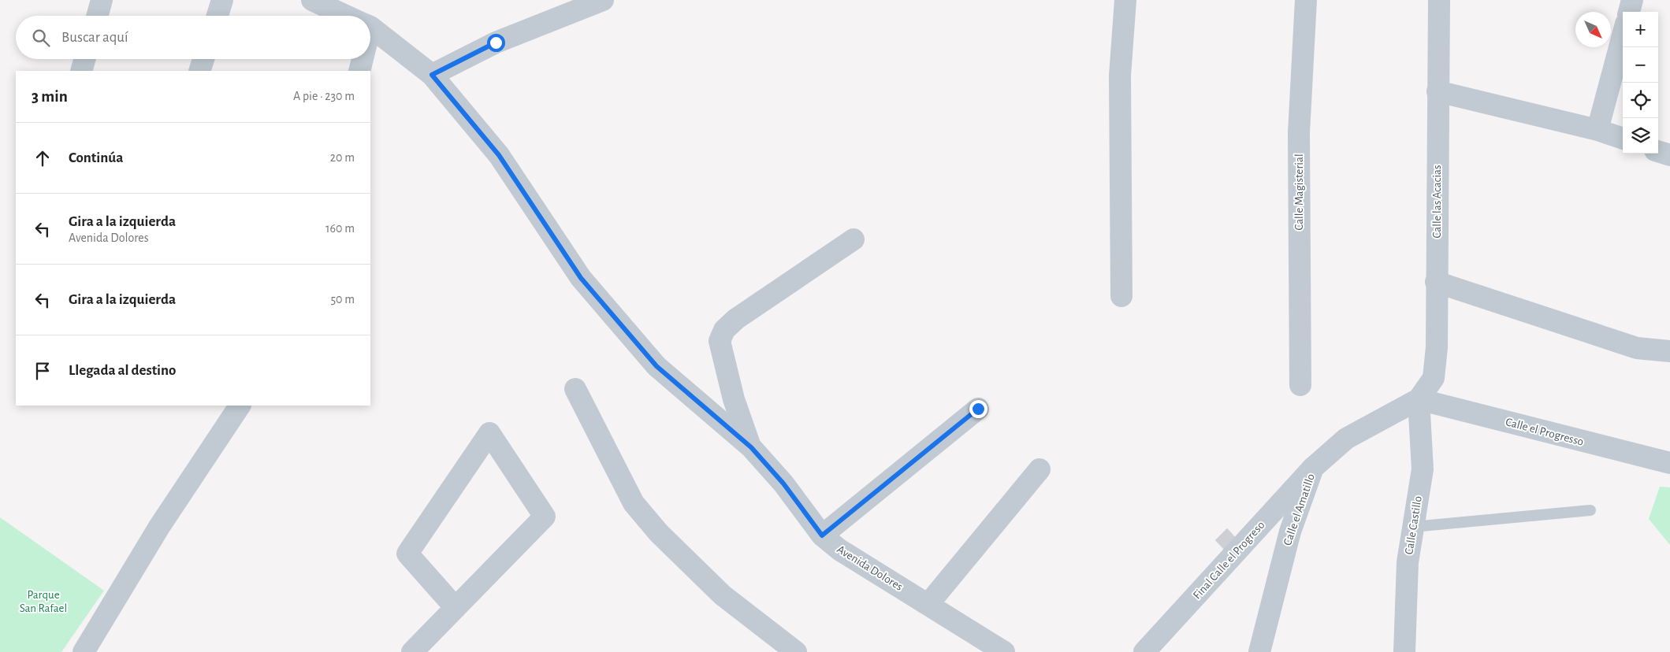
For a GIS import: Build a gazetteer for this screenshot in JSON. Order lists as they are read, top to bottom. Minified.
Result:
{"streets":{"street":["Calle Magisterial","Calle las Acacias","Calle el Progresso","Calle el Amatillo","Calle Castillo","Final Calle el Progreso","Avenida Dolores"]},"crossings":[["Calle las Acacias","Calle el Progresso"],["Calle las Acacias","Calle el Amatillo"],["Calle las Acacias","Calle Castillo"],["Calle el Progresso","Calle el Amatillo"],["Calle el Progresso","Calle Castillo"],["Calle el Amatillo","Calle Castillo"],["Calle el Amatillo","Final Calle el Progreso"]],"parks":["Parque San Rafael"],"north":"bottom right","page":{"map_buttons":["+","−"],"search":"Buscar aquí","heading":["3 min","A pie · 230 m"],"list":[["Continúa","20 m"],["Gira a la izquierda","Avenida Dolores","160 m"],["Gira a la izquierda","50 m"],"Llegada al destino"]}}
